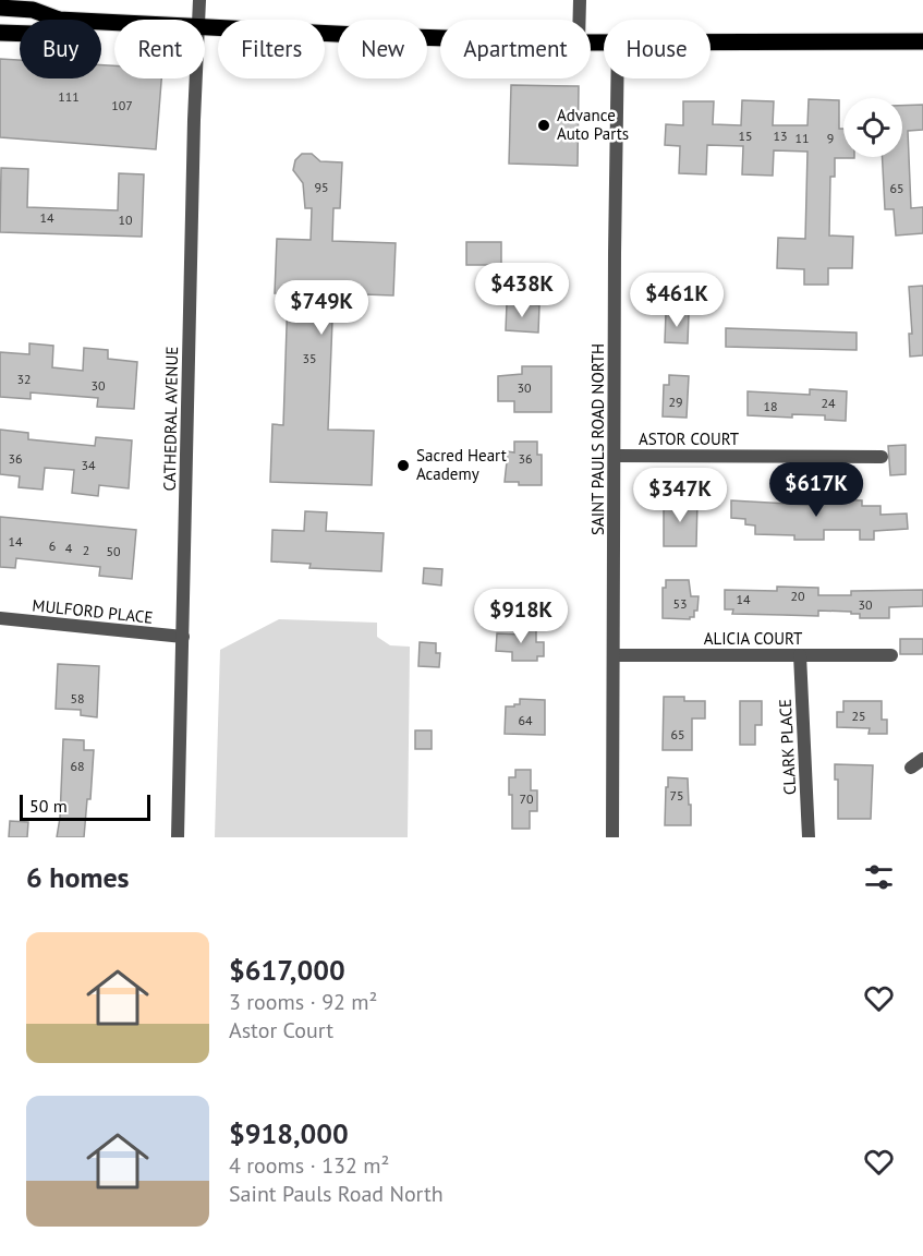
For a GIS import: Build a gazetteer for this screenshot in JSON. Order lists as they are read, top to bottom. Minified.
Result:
{"streets":{"street":["CATHEDRAL AVENUE","SAINT PAULS ROAD NORTH","ASTOR COURT","MULFORD PLACE","ALICIA COURT","CLARK PLACE"]},"crossings":[["CATHEDRAL AVENUE","MULFORD PLACE"],["SAINT PAULS ROAD NORTH","ASTOR COURT"],["SAINT PAULS ROAD NORTH","ALICIA COURT"],["ALICIA COURT","CLARK PLACE"]],"places":["Advance Auto Parts","Sacred Heart Academy"],"house_numbers":["111","107","15","13","11","9","95","65","14","10","35","32","30","30","29","24","18","36","36","34","14","6","4","2","50","20","14","53","30","58","25","64","65","68","75","70"],"scale_bar":"50 m","page":{"chip":["Buy","Rent","Filters","New","Apartment","House"],"price":["$438K","$461K","$749K","$617K","$347K","$918K"],"scale":"50 m","heading":"6 homes","list":[{"name":"$617,000","note":"3 rooms · 92 m² · Astor Court"},{"name":"$918,000","note":"4 rooms · 132 m² · Saint Pauls Road North"}]}}
